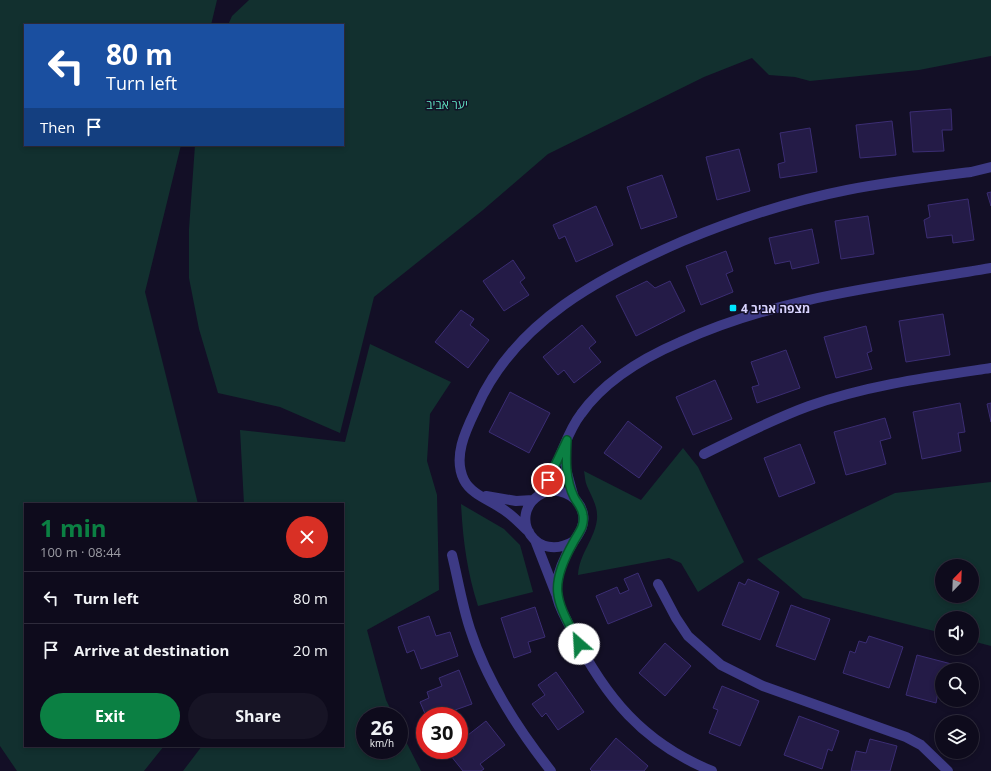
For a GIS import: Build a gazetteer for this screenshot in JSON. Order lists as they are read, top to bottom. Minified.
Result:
{"parks":["יער אביב"],"places":{"transit":["מצפה אביב 4"]},"north":"top right","page":{"turn":["80 m","Turn left"],"then":"Then","heading":["1 min","100 m · 08:44"],"list":[{"name":"Turn left","value":"80 m"},{"name":"Arrive at destination","value":"20 m"}],"buttons":["Exit","Share"],"speed":"26 km/h","limit":"30"}}
